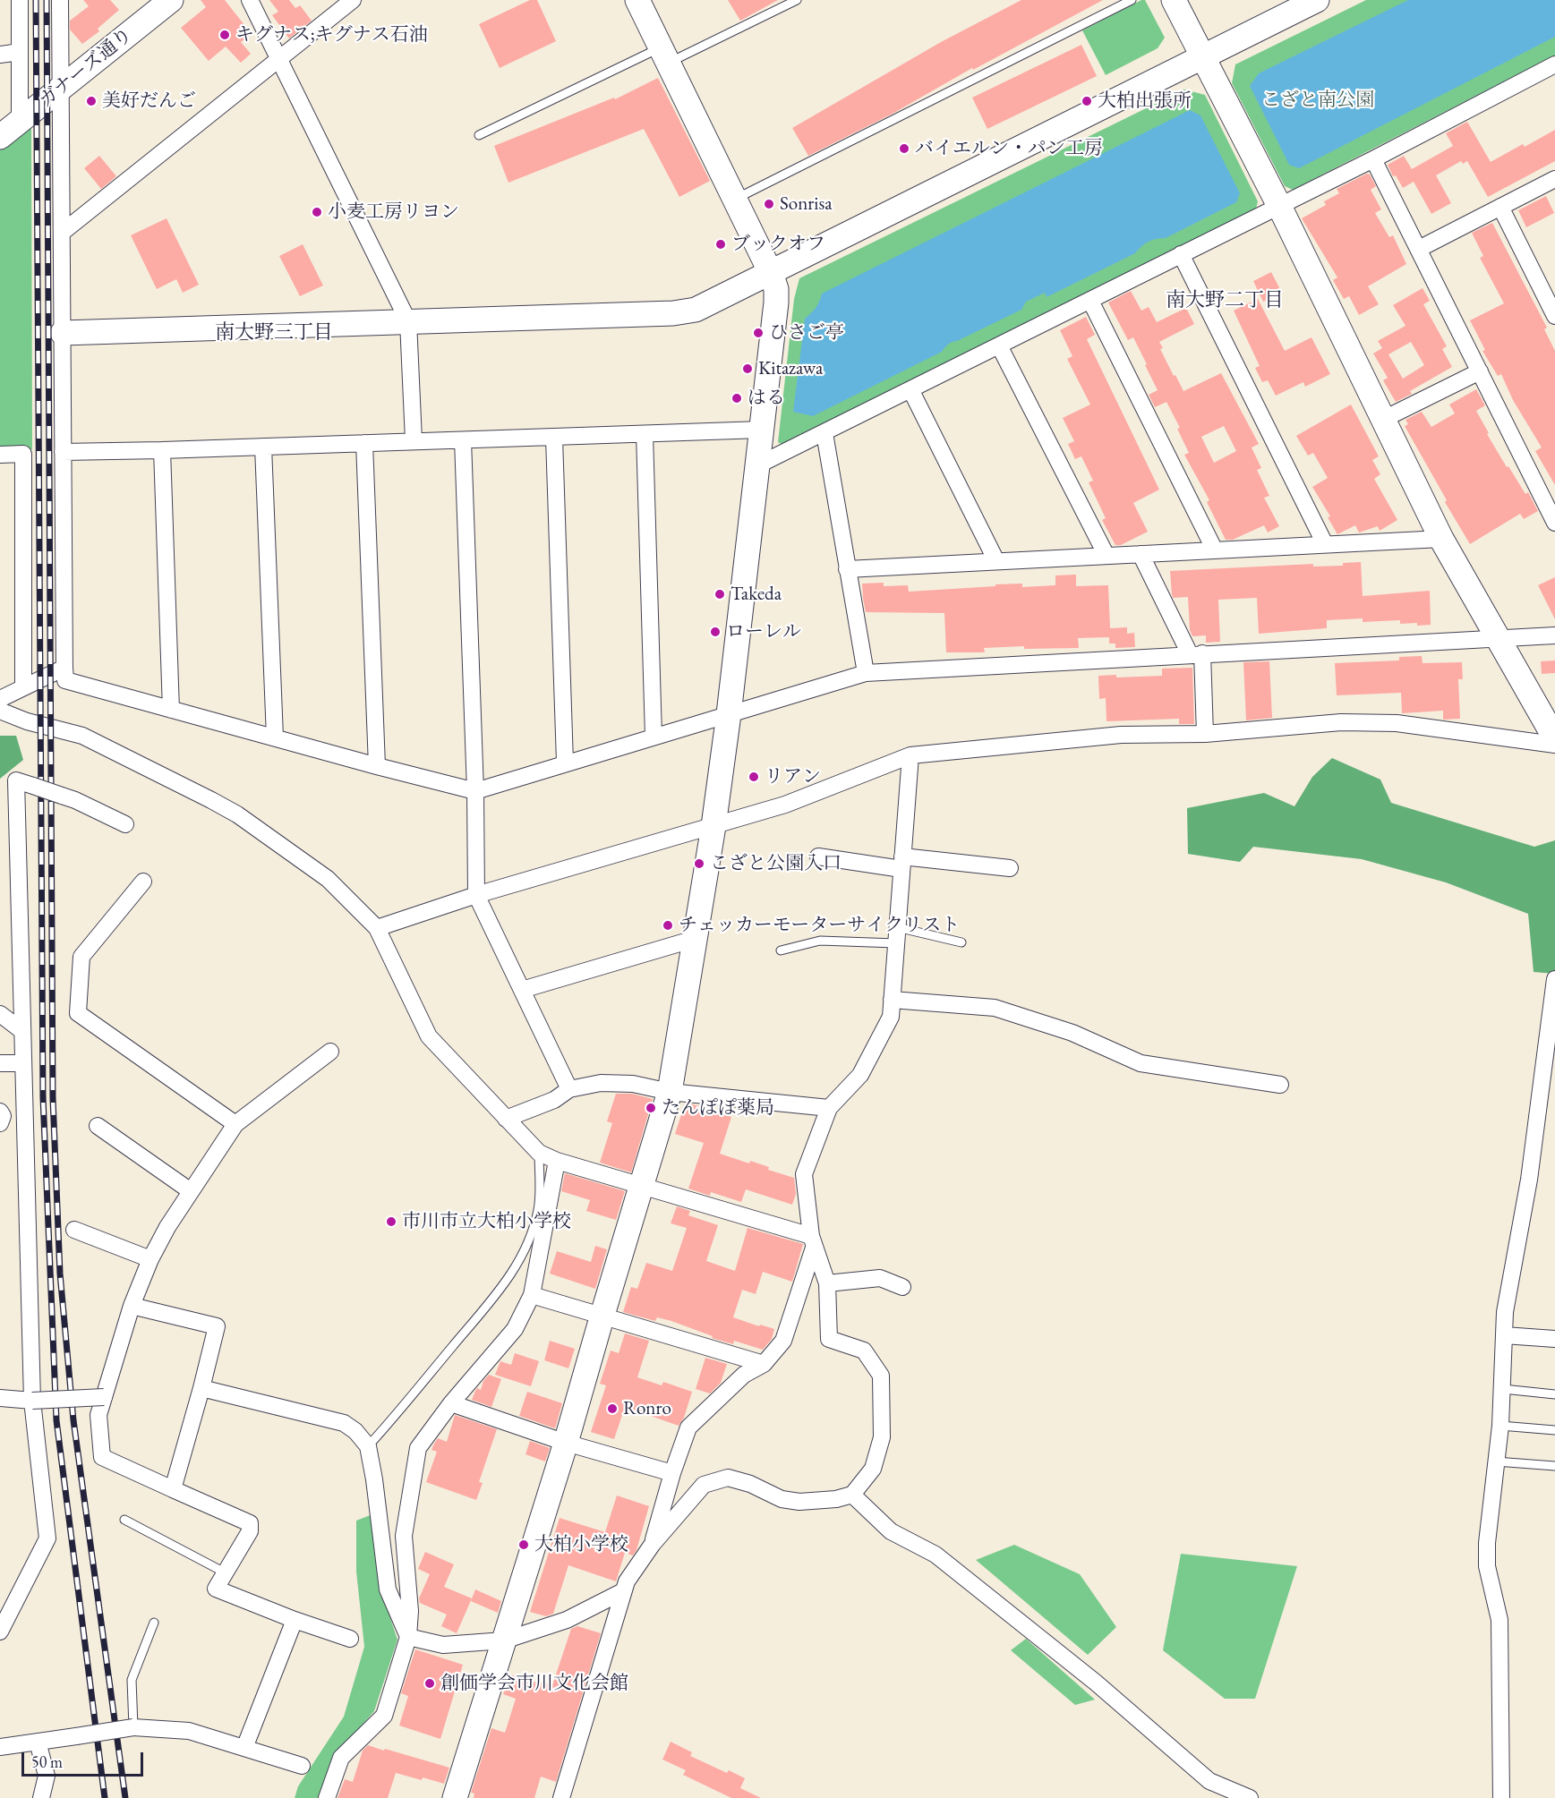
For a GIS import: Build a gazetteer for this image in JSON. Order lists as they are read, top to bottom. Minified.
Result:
{"streets":{"street":["ガナーズ通り"]},"districts":["南大野二丁目","南大野三丁目"],"parks":["こざと南公園"],"places":["キグナス;キグナス石油","美好だんご","大柏出張所","バイエルン・パン工房","Sonrisa","小麦工房リヨン","ブックオフ","ひさご亭","Kitazawa","はる","Takeda","ローレル","リアン","こざと公園入口","チェッカーモーターサイクリスト","たんぽぽ薬局","市川市立大柏小学校","Ronro","大柏小学校","創価学会市川文化会館"],"scale_bar":"50 m"}
